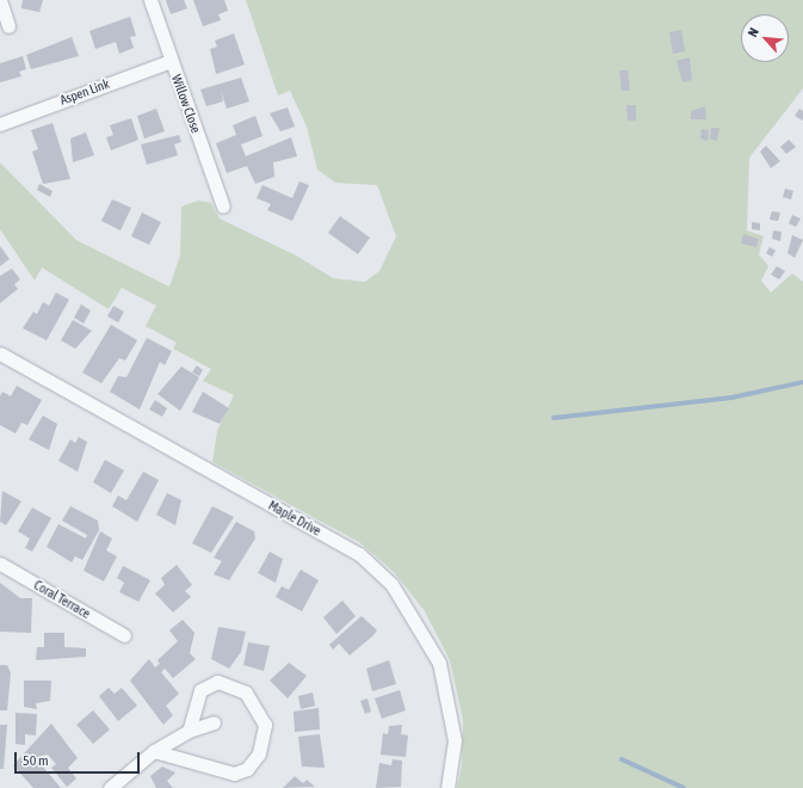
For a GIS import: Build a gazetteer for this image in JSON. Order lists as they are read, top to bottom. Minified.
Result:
{"streets":{"street":["Aspen Link","Willow Close","Maple Drive","Coral Terrace"]},"crossings":[["Aspen Link","Willow Close"]],"scale_bar":"50 m","north":"top left"}
